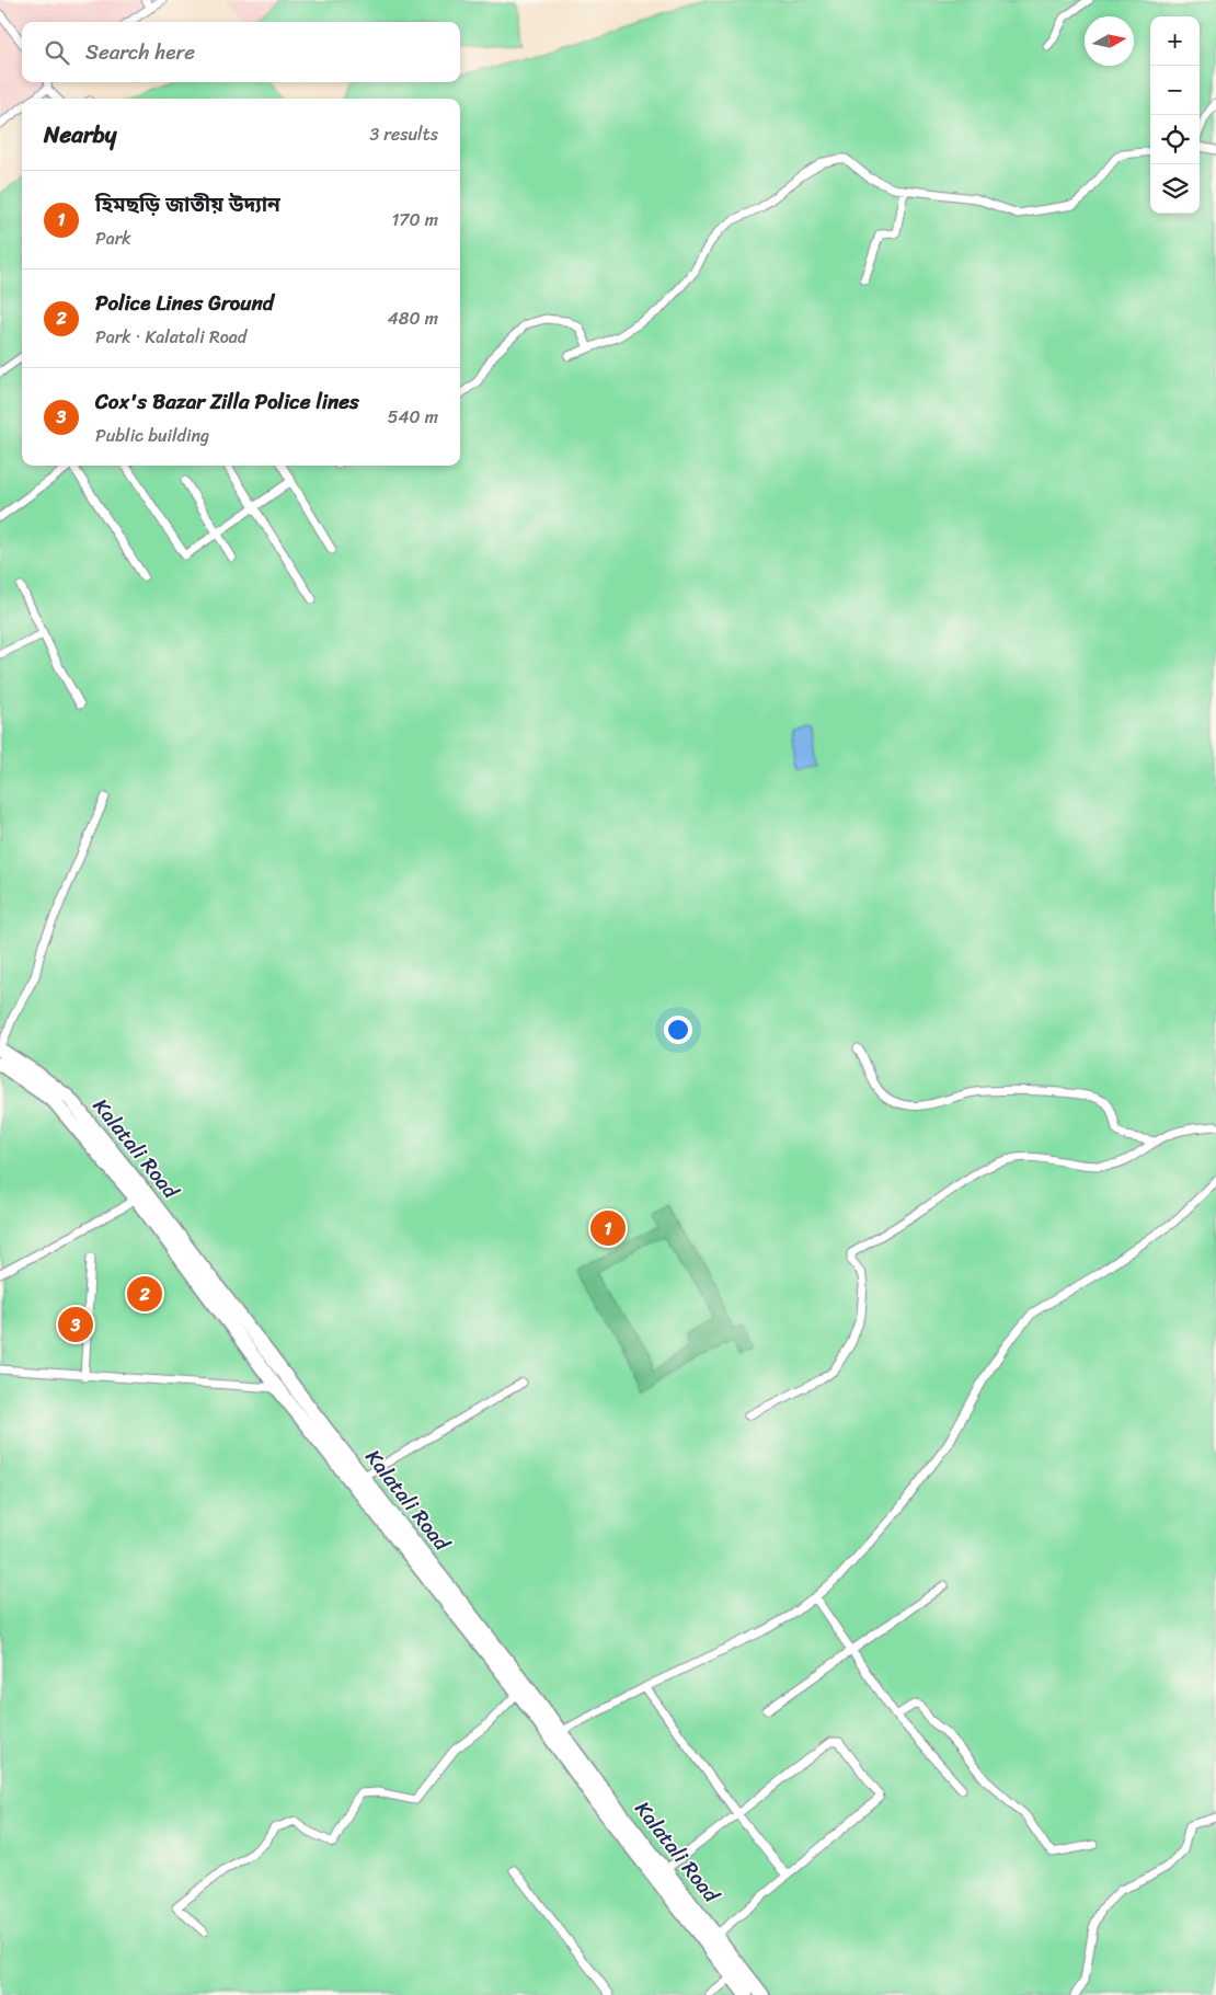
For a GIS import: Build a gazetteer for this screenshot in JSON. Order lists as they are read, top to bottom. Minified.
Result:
{"streets":{"highway":["Kalatali Road"]},"north":"right","page":{"map_buttons":["+","−"],"search":"Search here","heading":["Nearby","3 results"],"list":[{"mark":"1","name":"হিমছড়ি জাতীয় উদ্যান","note":"Park","value":"170 m"},{"mark":"2","name":"Police Lines Ground","note":"Park · Kalatali Road","value":"480 m"},{"mark":"3","name":"Cox's Bazar Zilla Police lines","note":"Public building","value":"540 m"}],"pins":["1","2","3"]}}
